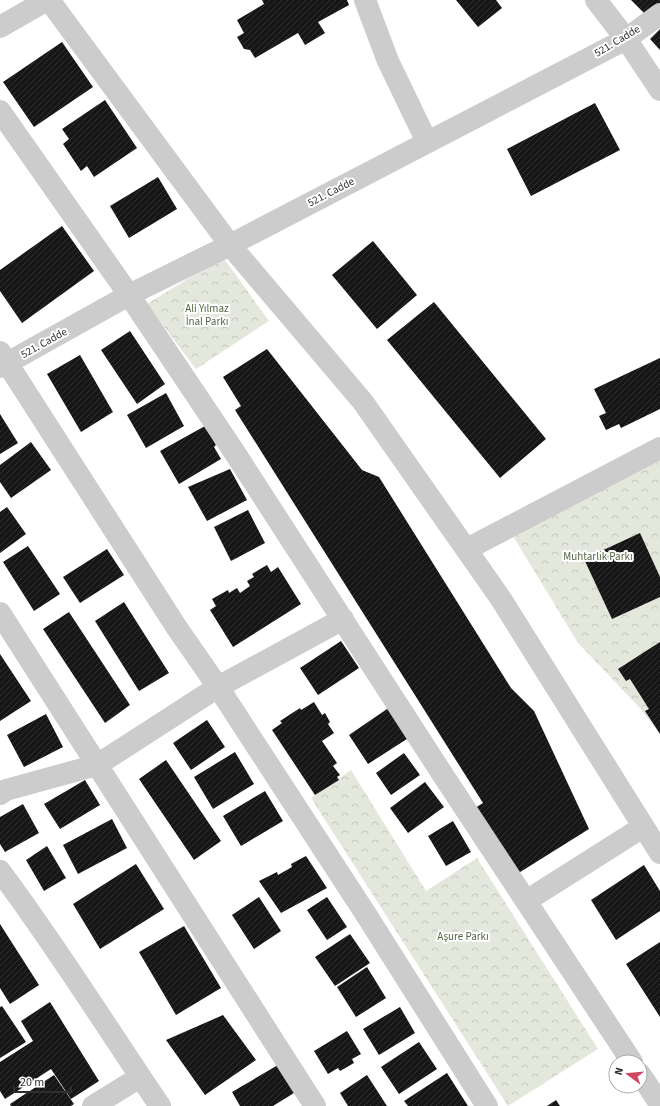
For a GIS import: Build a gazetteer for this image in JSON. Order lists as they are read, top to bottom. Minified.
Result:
{"streets":{"street":["521. Cadde"]},"parks":["Ali Yılmaz İnal Parkı","Muhtarlık Parkı","Aşure Parkı"],"scale_bar":"20 m","north":"left"}
